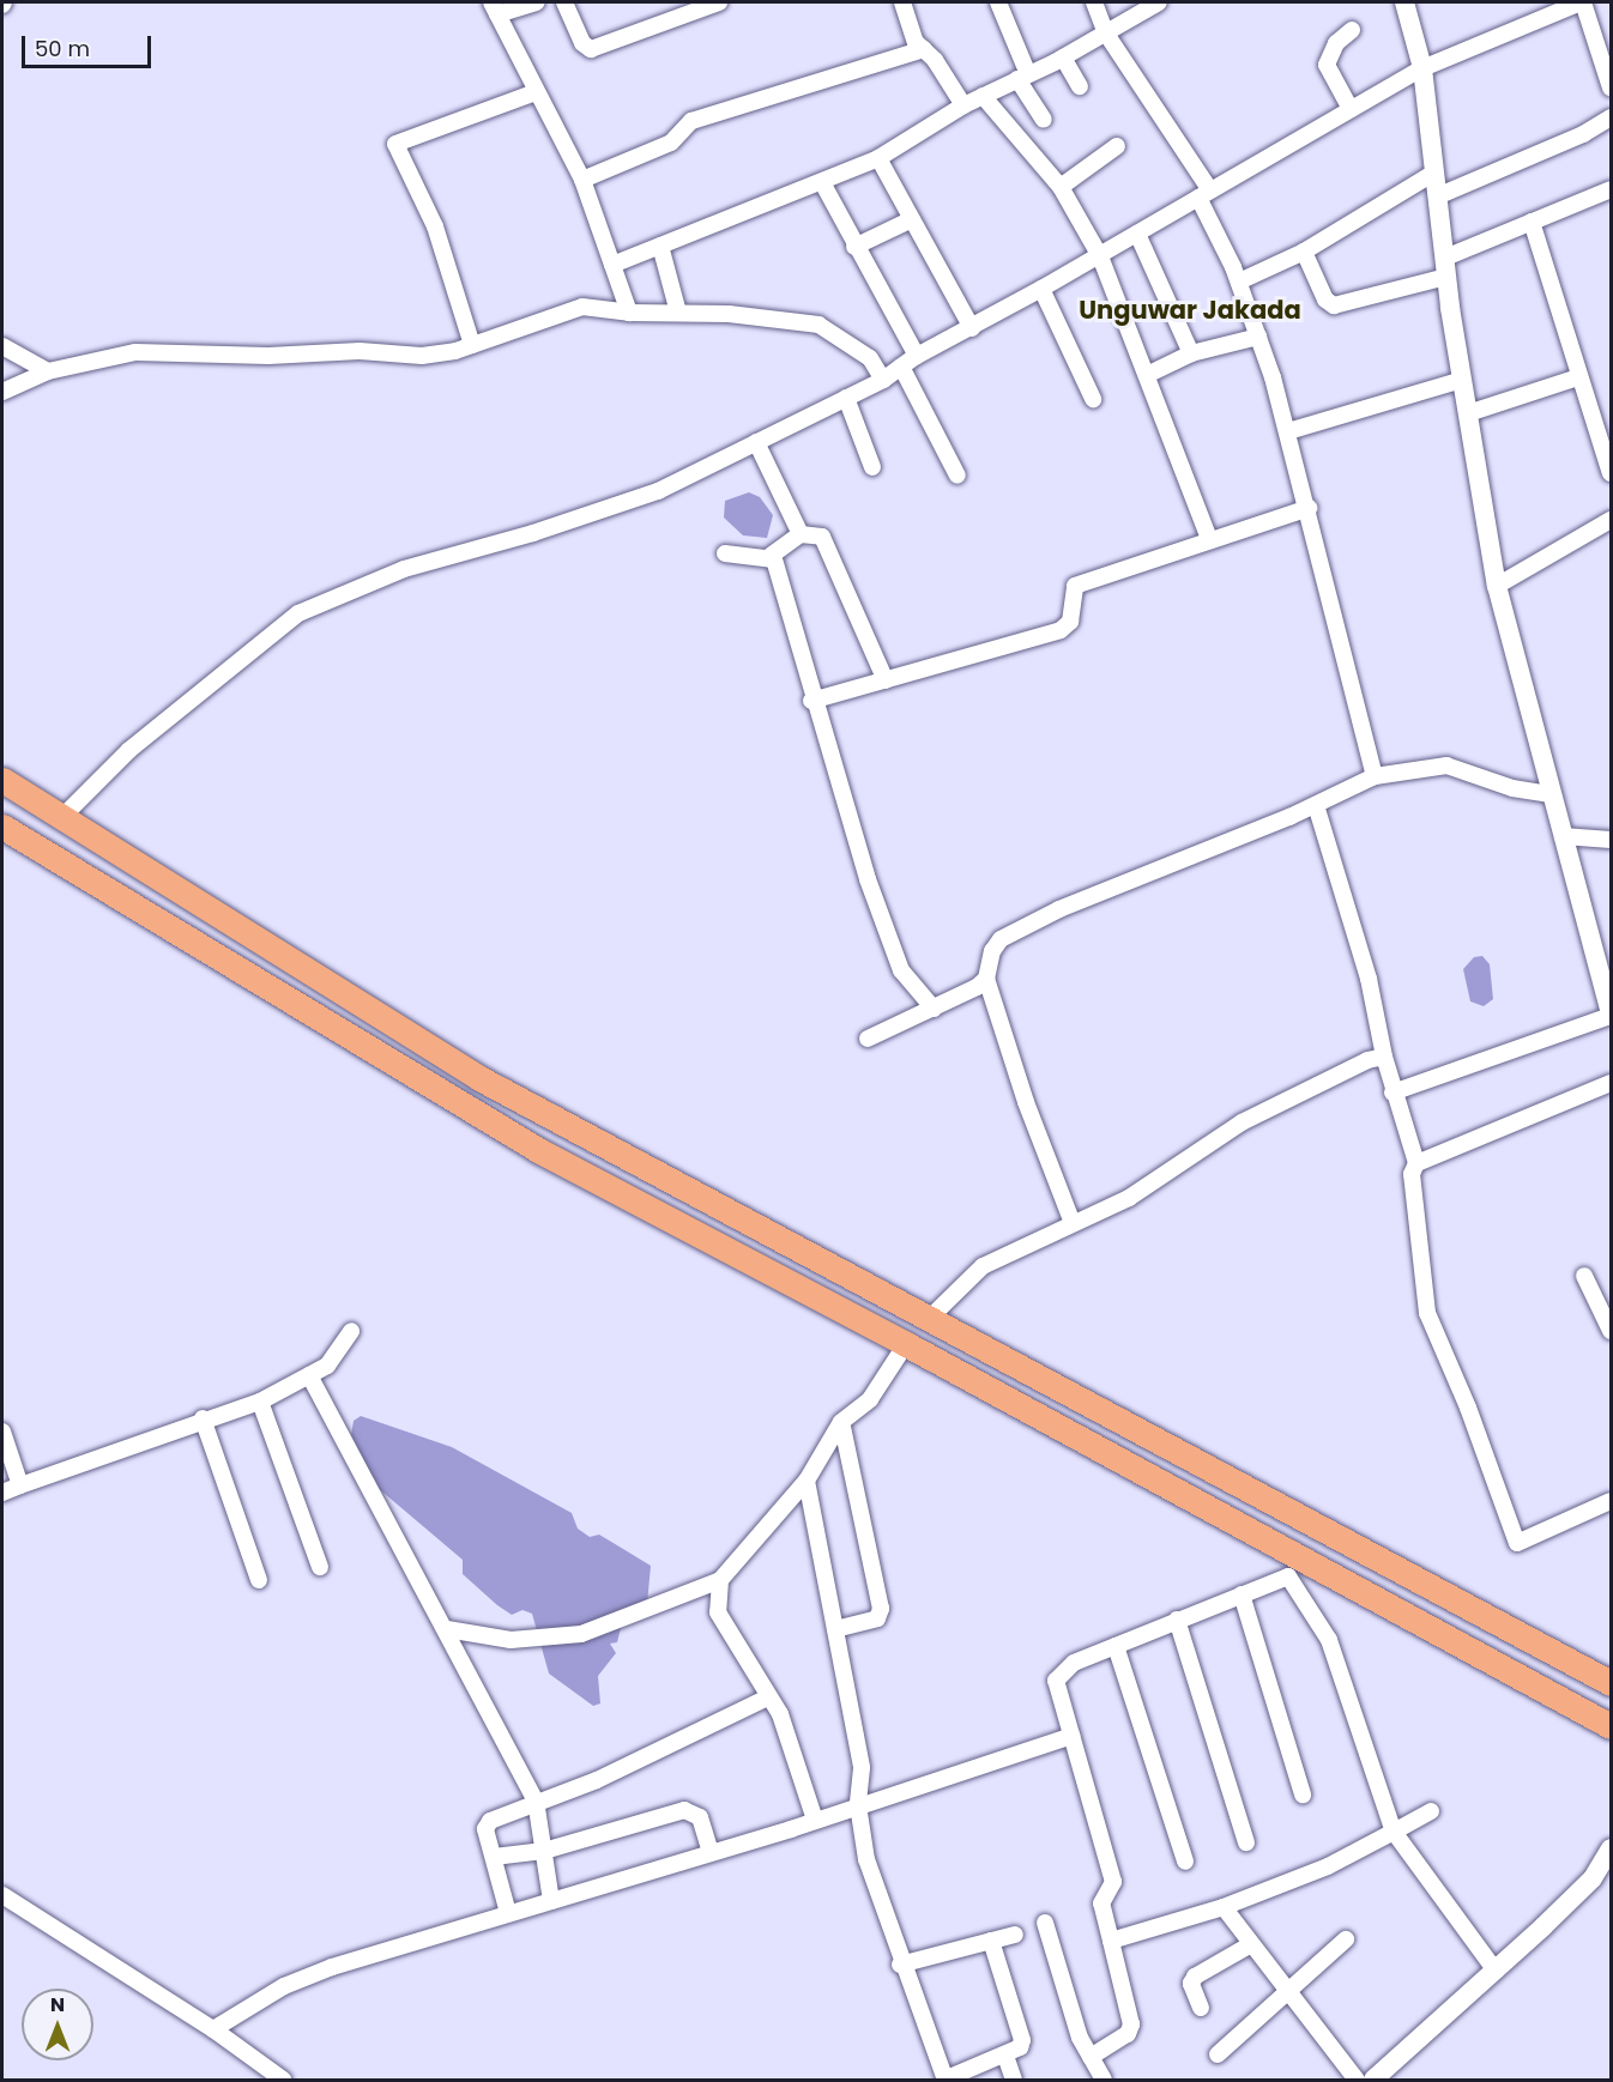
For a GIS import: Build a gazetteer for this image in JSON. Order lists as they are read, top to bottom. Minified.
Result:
{"districts":["Unguwar Jakada"],"scale_bar":"50 m","north":"top"}
